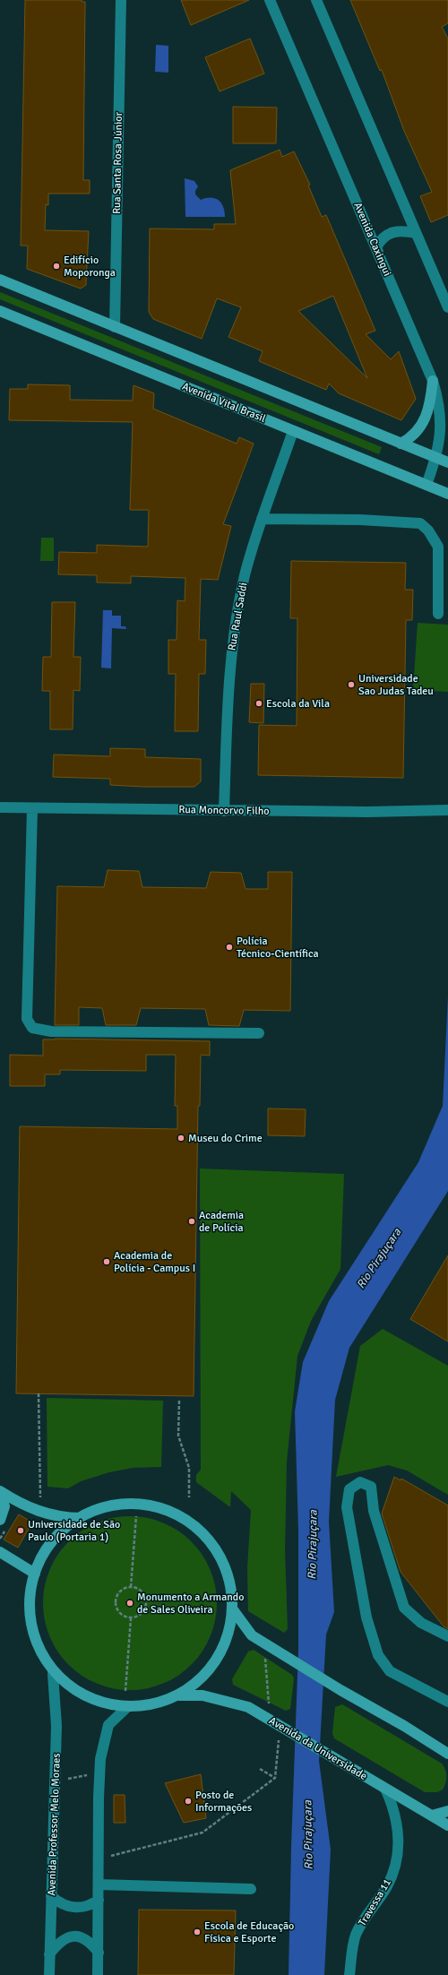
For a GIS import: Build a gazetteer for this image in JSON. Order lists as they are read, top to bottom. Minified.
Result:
{"streets":{"main road":["Avenida Vital Brasil","Avenida da Universidade"],"street":["Rua Santa Rosa Júnior","Avenida Caxingui","Rua Raul Saddi","Rua Moncorvo Filho","Avenida Professor Melo Moraes","Travessa 11"]},"crossings":[["Avenida Caxingui","Avenida Vital Brasil"],["Avenida Vital Brasil","Rua Raul Saddi"],["Rua Raul Saddi","Rua Moncorvo Filho"],["Avenida da Universidade","Travessa 11"]],"water":["Rio Pirajuçara"],"places":["Edifício Moporonga","Universidade Sao Judas Tadeu","Escola da Vila","Polícia Técnico-Científica","Museu do Crime","Academia de Polícia","Academia de Polícia - Campus I","Universidade de São Paulo (Portaria 1)","Monumento a Armando de Sales Oliveira","Posto de Informações","Escola de Educação Física e Esporte"]}
